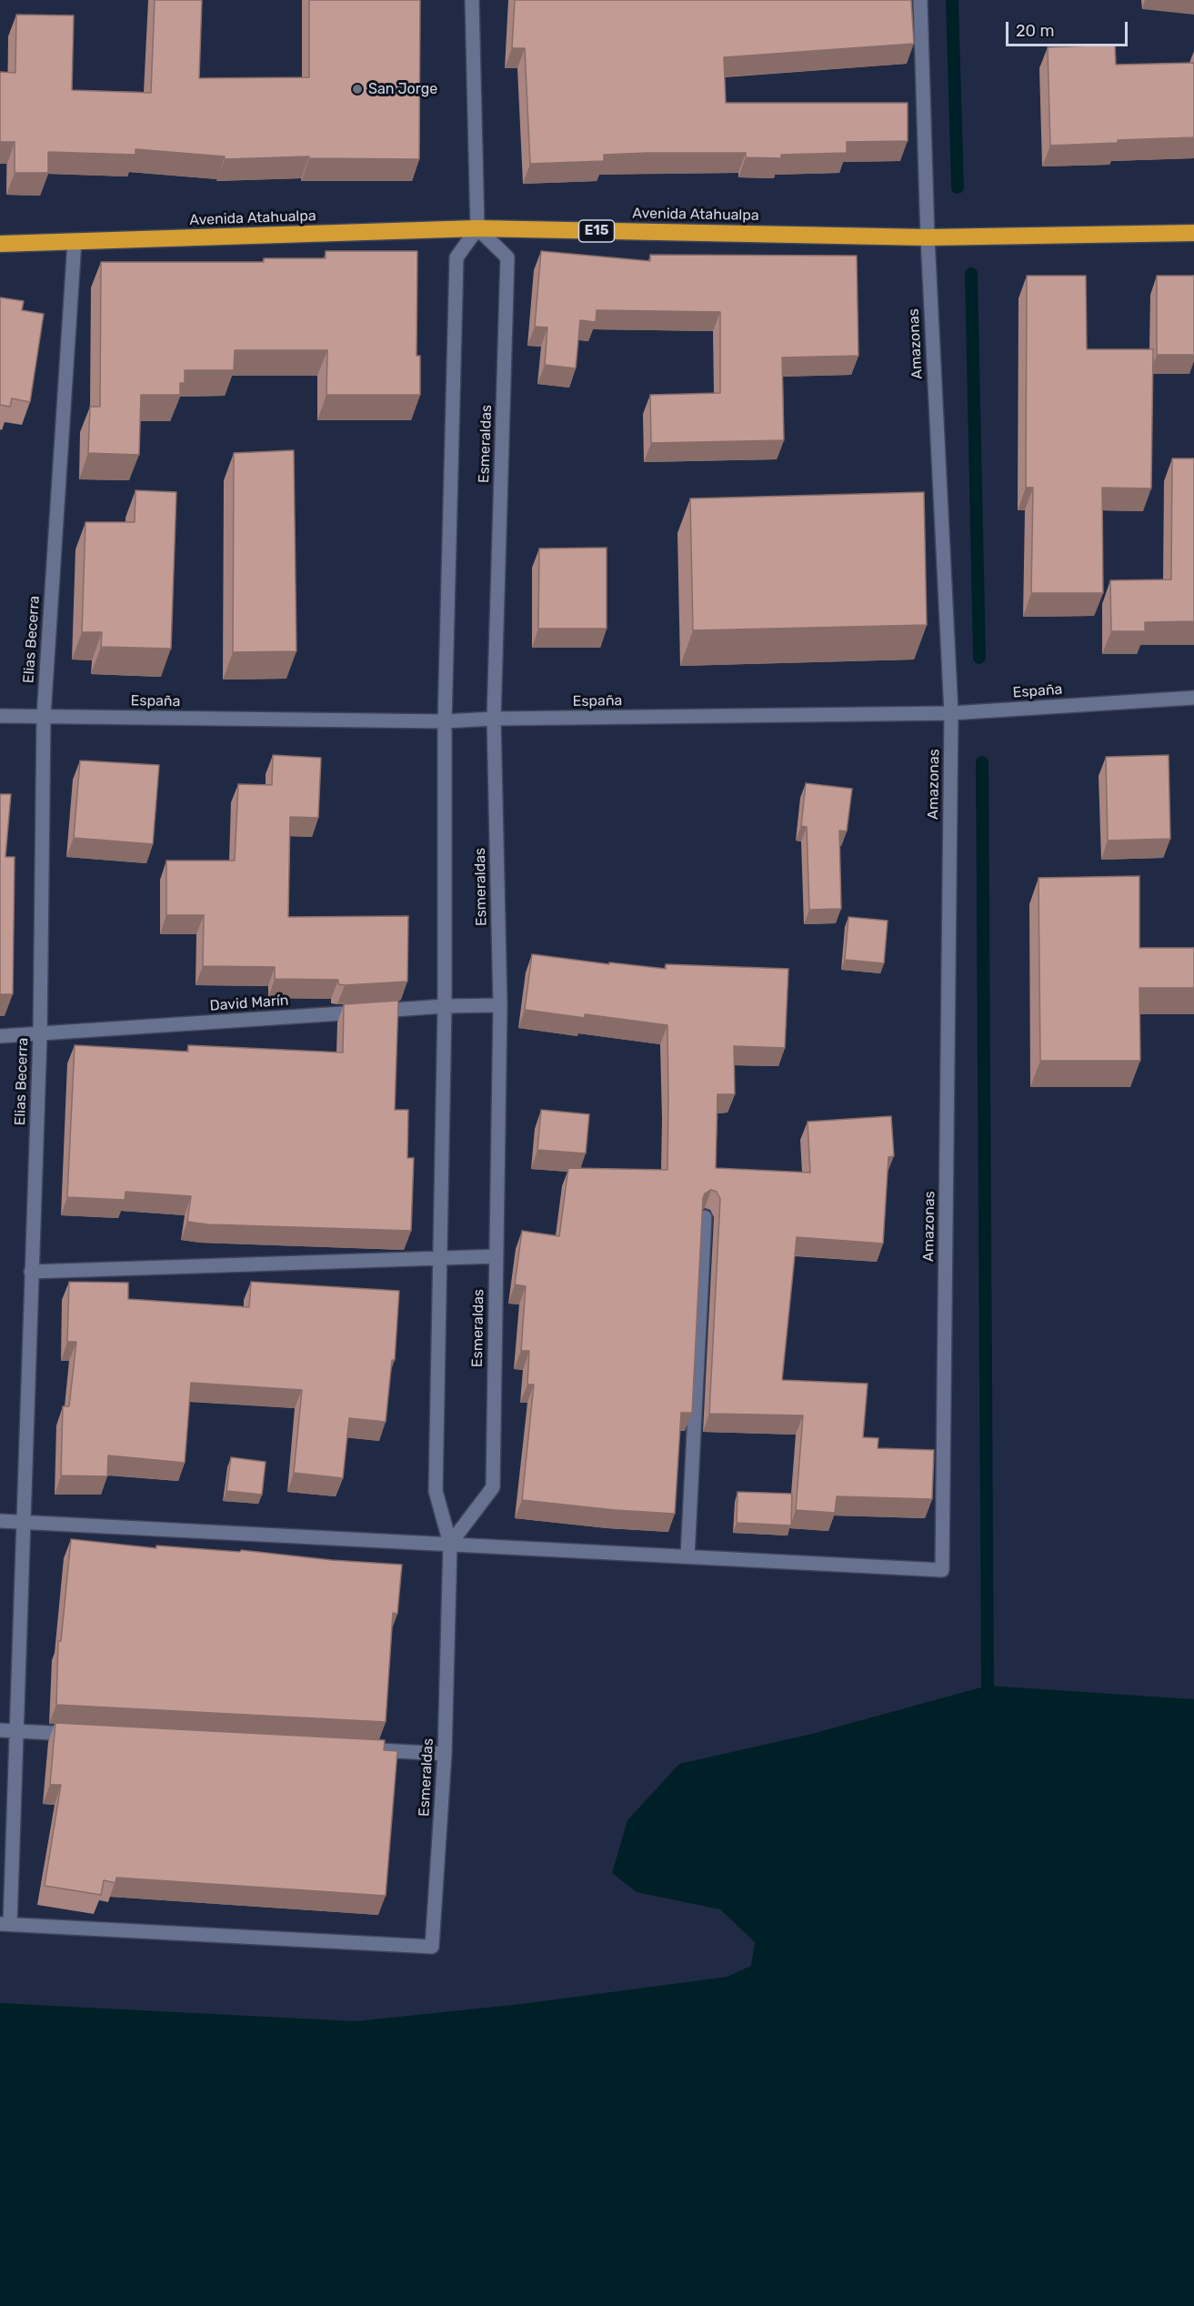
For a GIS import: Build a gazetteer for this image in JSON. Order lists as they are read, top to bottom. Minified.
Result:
{"streets":{"highway":["Avenida Atahualpa","E15"],"street":["Amazonas","Esmeraldas","Elias Becerra","España","David Marín"]},"crossings":[["Avenida Atahualpa","Amazonas"],["Avenida Atahualpa","Esmeraldas"],["Avenida Atahualpa","Elias Becerra"],["Amazonas","España"],["Esmeraldas","Elias Becerra"],["Esmeraldas","España"],["Esmeraldas","David Marín"],["Elias Becerra","España"],["Elias Becerra","David Marín"]],"places":["San Jorge"],"scale_bar":"20 m"}
